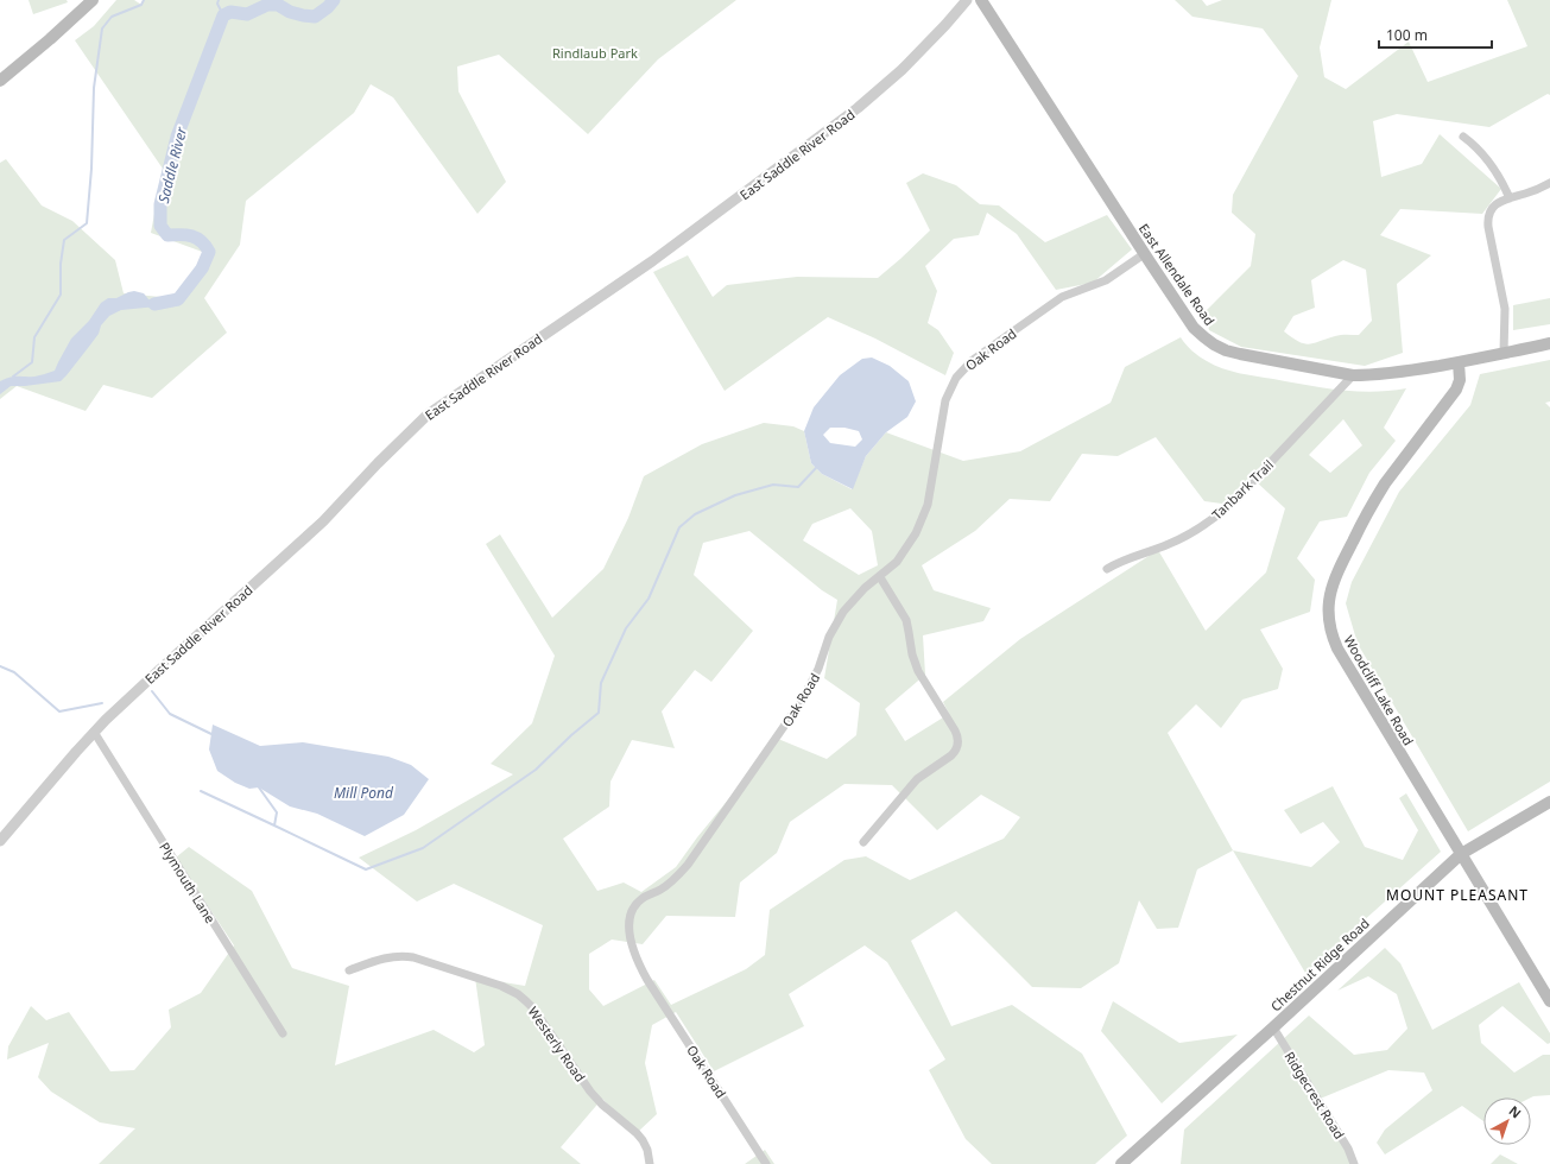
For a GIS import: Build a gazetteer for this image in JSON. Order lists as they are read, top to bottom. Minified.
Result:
{"streets":{"main road":["East Allendale Road","Woodcliff Lake Road","Chestnut Ridge Road"],"street":["East Saddle River Road","Oak Road","Tanbark Trail","Plymouth Lane","Westerly Road","Ridgecrest Road"]},"crossings":[["East Saddle River Road","Plymouth Lane"],["East Allendale Road","Oak Road"],["East Allendale Road","Tanbark Trail"],["East Allendale Road","Woodcliff Lake Road"],["Woodcliff Lake Road","Chestnut Ridge Road"],["Chestnut Ridge Road","Ridgecrest Road"]],"districts":["MOUNT PLEASANT"],"water":["Saddle River","Mill Pond"],"parks":["Rindlaub Park"],"scale_bar":"100 m","north":"top right"}
